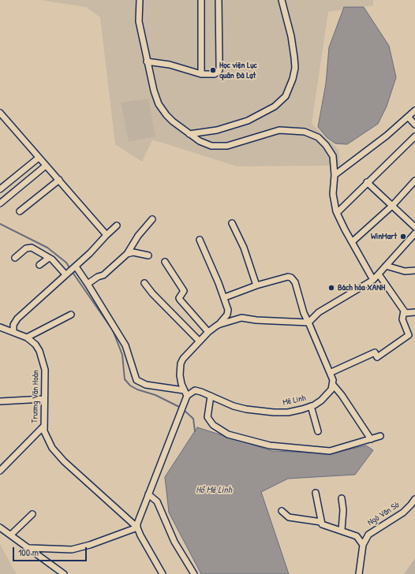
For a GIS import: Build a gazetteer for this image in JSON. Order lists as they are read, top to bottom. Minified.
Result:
{"streets":{"street":["Trương Văn Hoàn","Mê Linh","Ngô Văn Sở"]},"water":["Hồ Mê Linh"],"places":["Học viện Lục quân Đà Lạt","WinMart","Bách hóa XANH"],"scale_bar":"100 m"}
